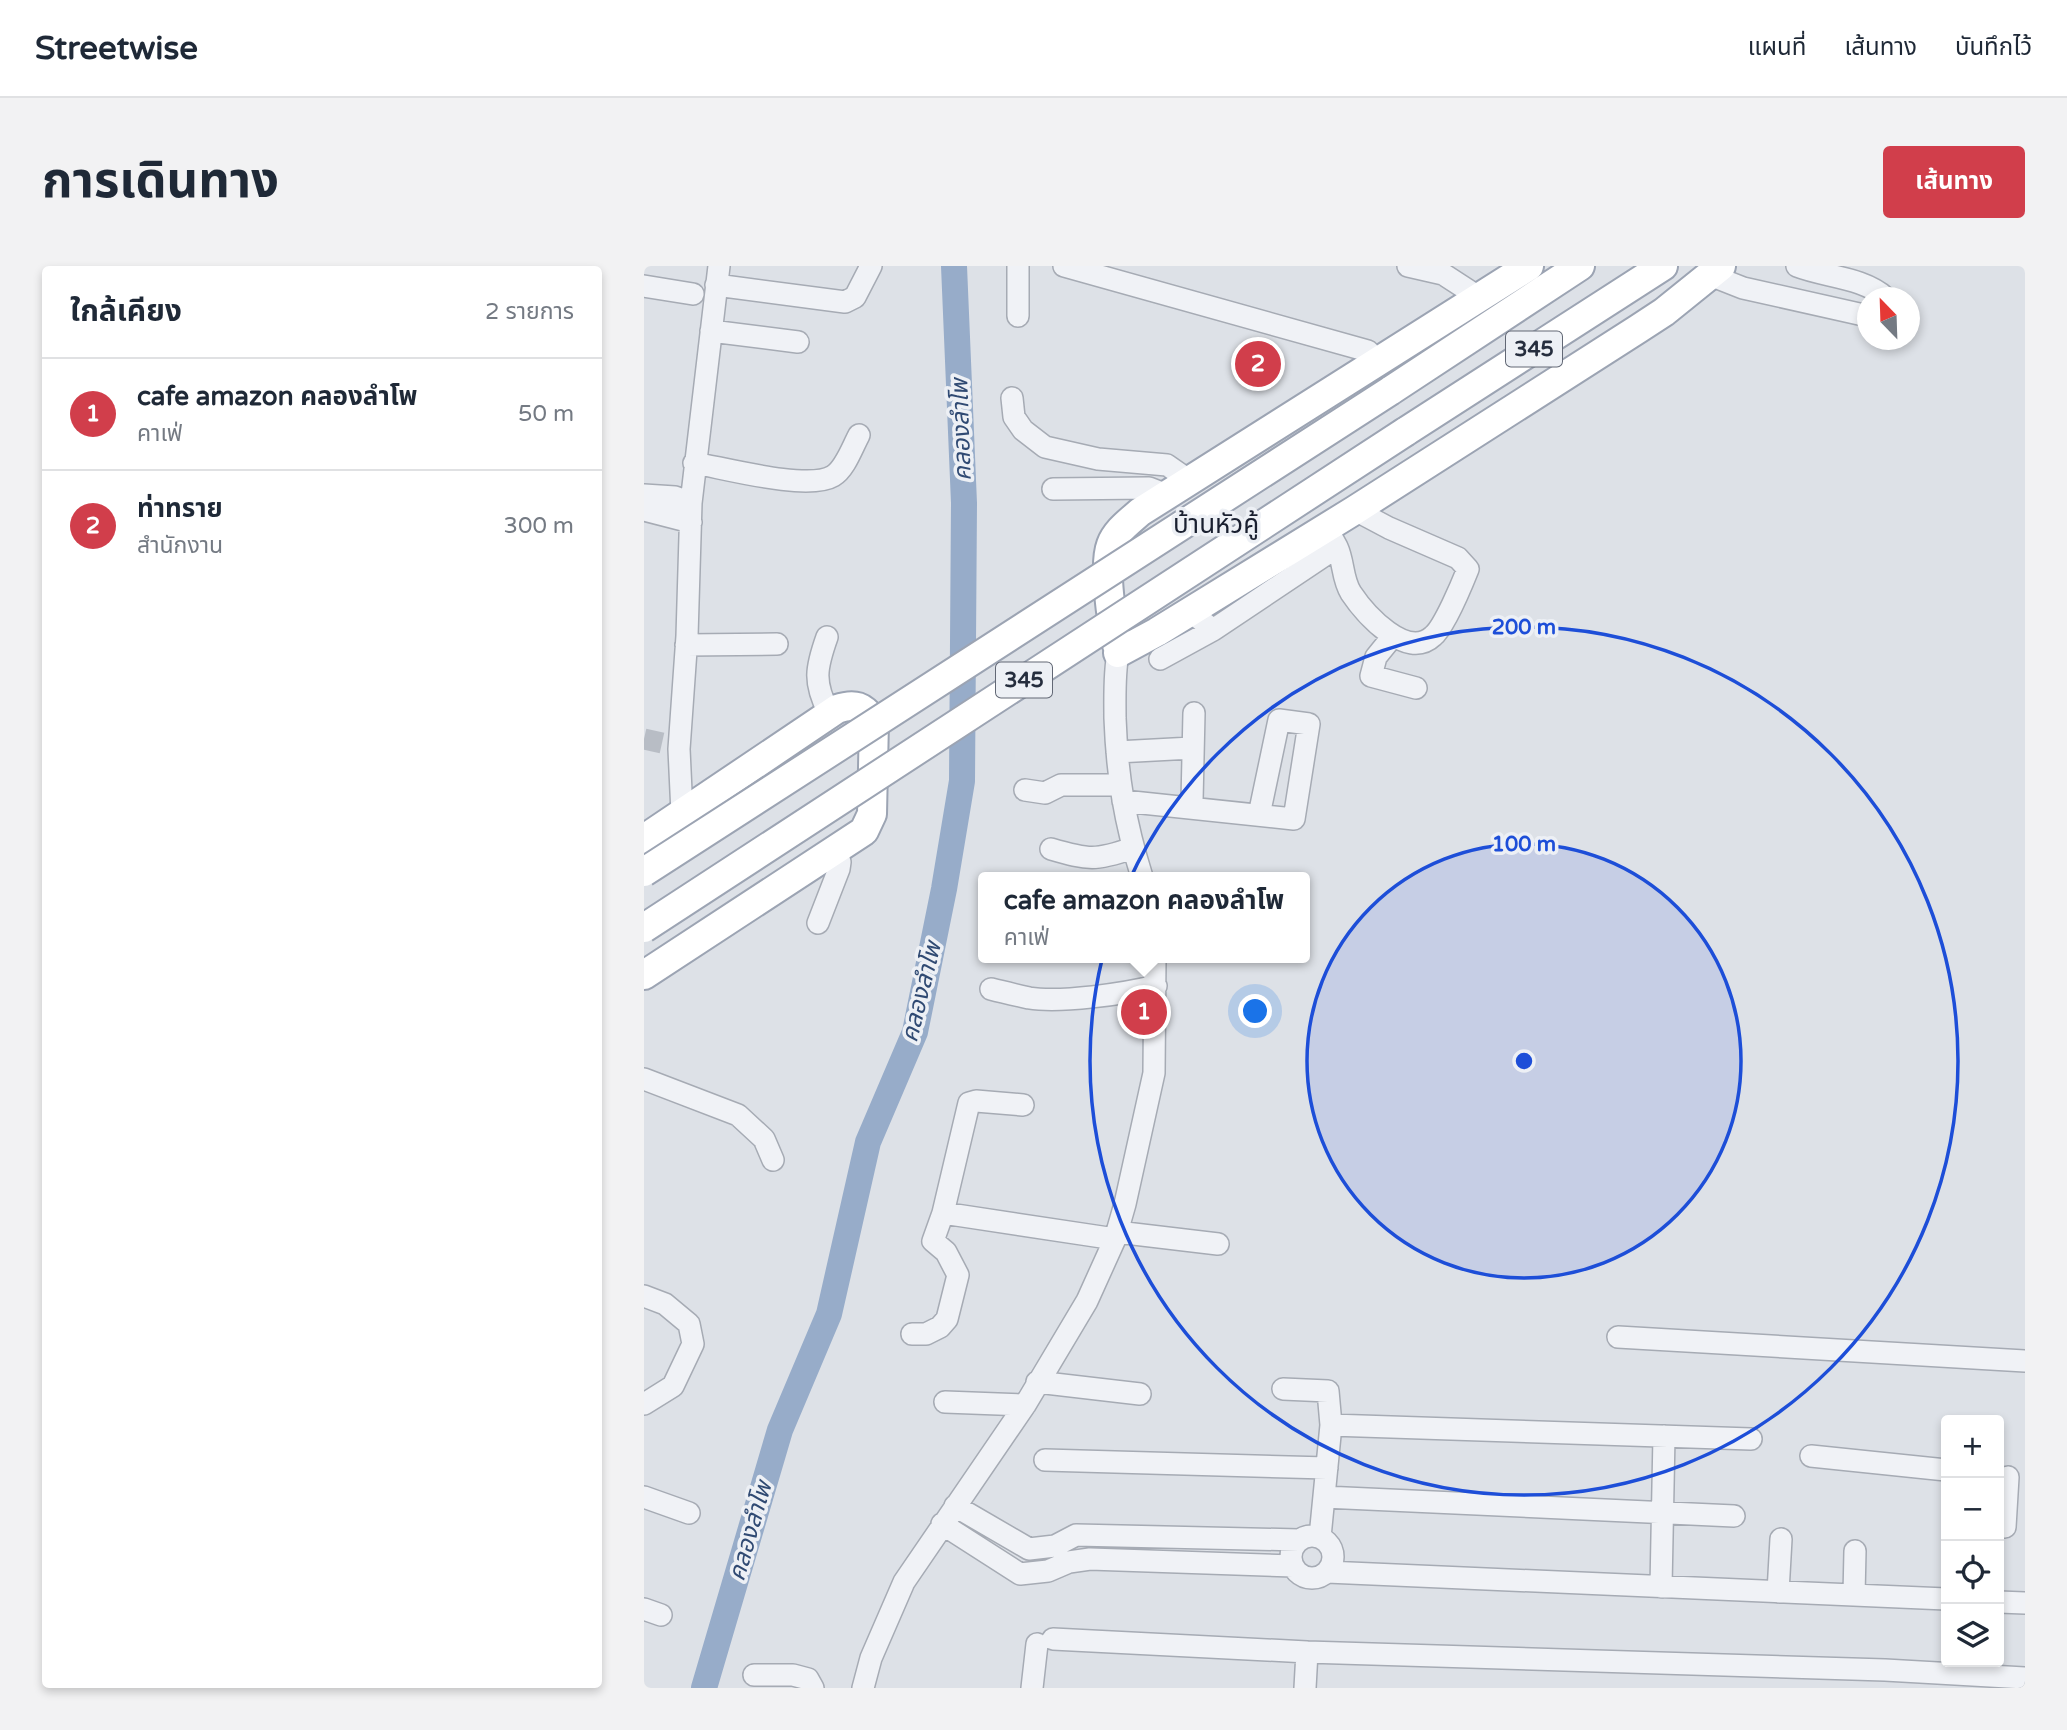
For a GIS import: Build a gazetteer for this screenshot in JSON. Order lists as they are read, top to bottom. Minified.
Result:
{"streets":{"main road":["345"]},"districts":["บ้านหัวคู้"],"water":["คลองลำโพ"],"north":"top left","page":{"header":"Streetwise","nav":["แผนที่","เส้นทาง","บันทึกไว้"],"title":"การเดินทาง","buttons":"เส้นทาง","heading":["ใกล้เคียง","2 รายการ"],"pins":["2","1"],"list":[{"mark":"1","name":"cafe amazon คลองลำโพ","note":"คาเฟ่","value":"50 m"},{"mark":"2","name":"ท่าทราย","note":"สำนักงาน","value":"300 m"}],"popup":["cafe amazon คลองลำโพ","คาเฟ่"],"map_buttons":["+","−"]},"rings":["200 m","100 m"]}
